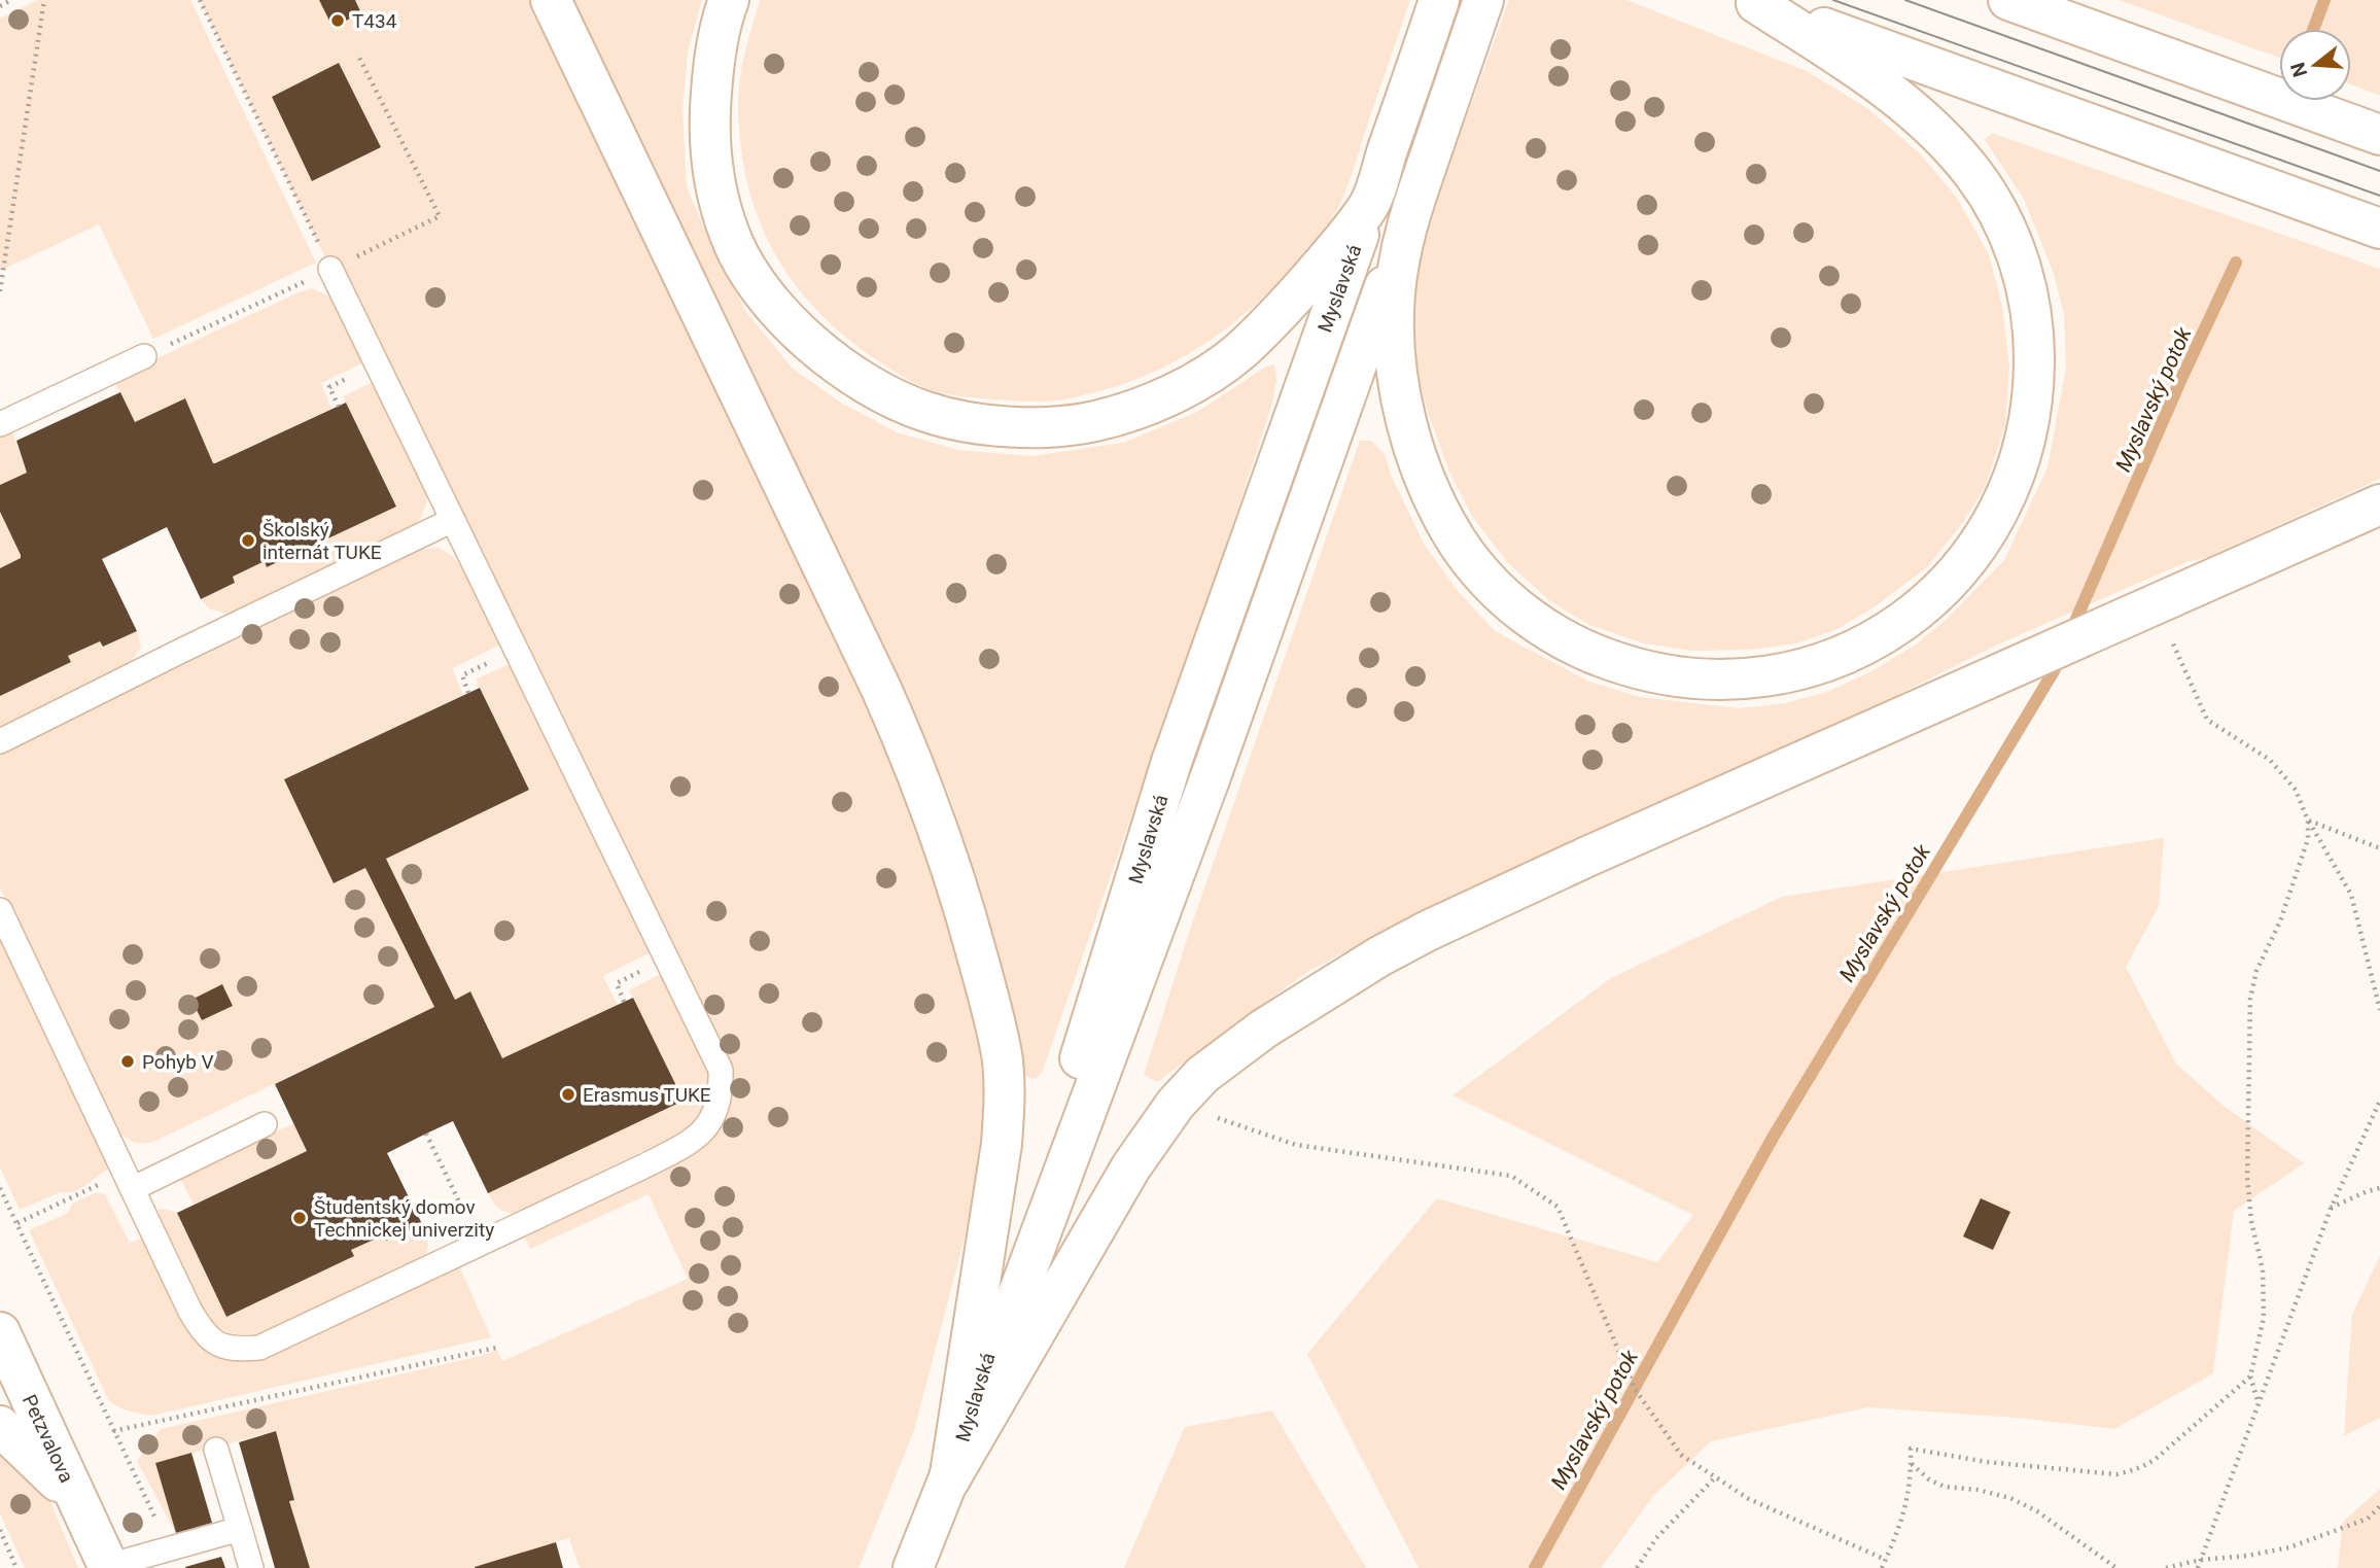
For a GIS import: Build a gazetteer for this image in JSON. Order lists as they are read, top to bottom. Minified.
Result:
{"streets":{"main road":["Myslavská","Petzvalova"]},"water":["Myslavský potok"],"places":["T434","Školský internát TUKE","Pohyb V","Erasmus TUKE","Študentský domov Technickej univerzity"],"north":"left"}
